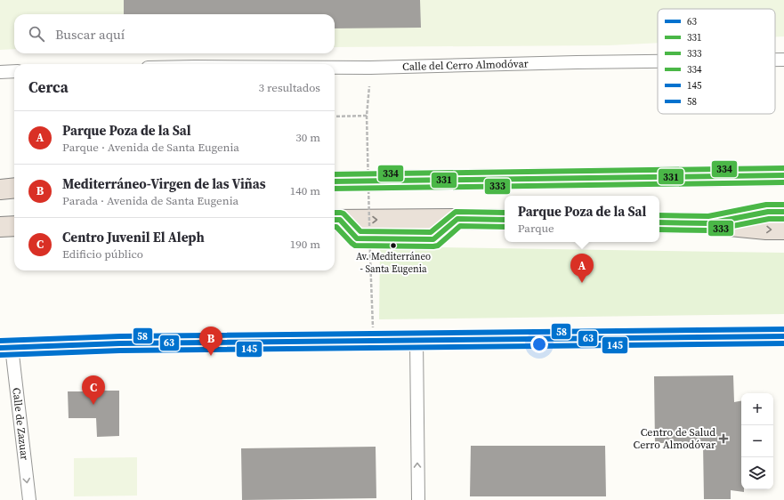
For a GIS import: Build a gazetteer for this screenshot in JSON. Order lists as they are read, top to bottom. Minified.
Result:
{"streets":{"street":["Calle del Cerro Almodóvar","Calle de Zazuar"]},"one_way":["Calle de Zazuar"],"places":{"other":["Av. Mediterráneo - Santa Eugenia"],"health":["Centro de Salud Cerro Almodóvar"]},"lines":["transit line 334","transit line 331","transit line 333","transit line 58","transit line 63","transit line 145"],"legend":["63","331","333","334","145","58"],"page":{"search":"Buscar aquí","heading":["Cerca","3 resultados"],"list":[{"mark":"A","name":"Parque Poza de la Sal","note":"Parque · Avenida de Santa Eugenia","value":"30 m"},{"mark":"B","name":"Mediterráneo-Virgen de las Viñas","note":"Parada · Avenida de Santa Eugenia","value":"140 m"},{"mark":"C","name":"Centro Juvenil El Aleph","note":"Edificio público","value":"190 m"}],"popup":["Parque Poza de la Sal","Parque"],"pins":["A","B","C"],"map_buttons":["+","−"]}}
